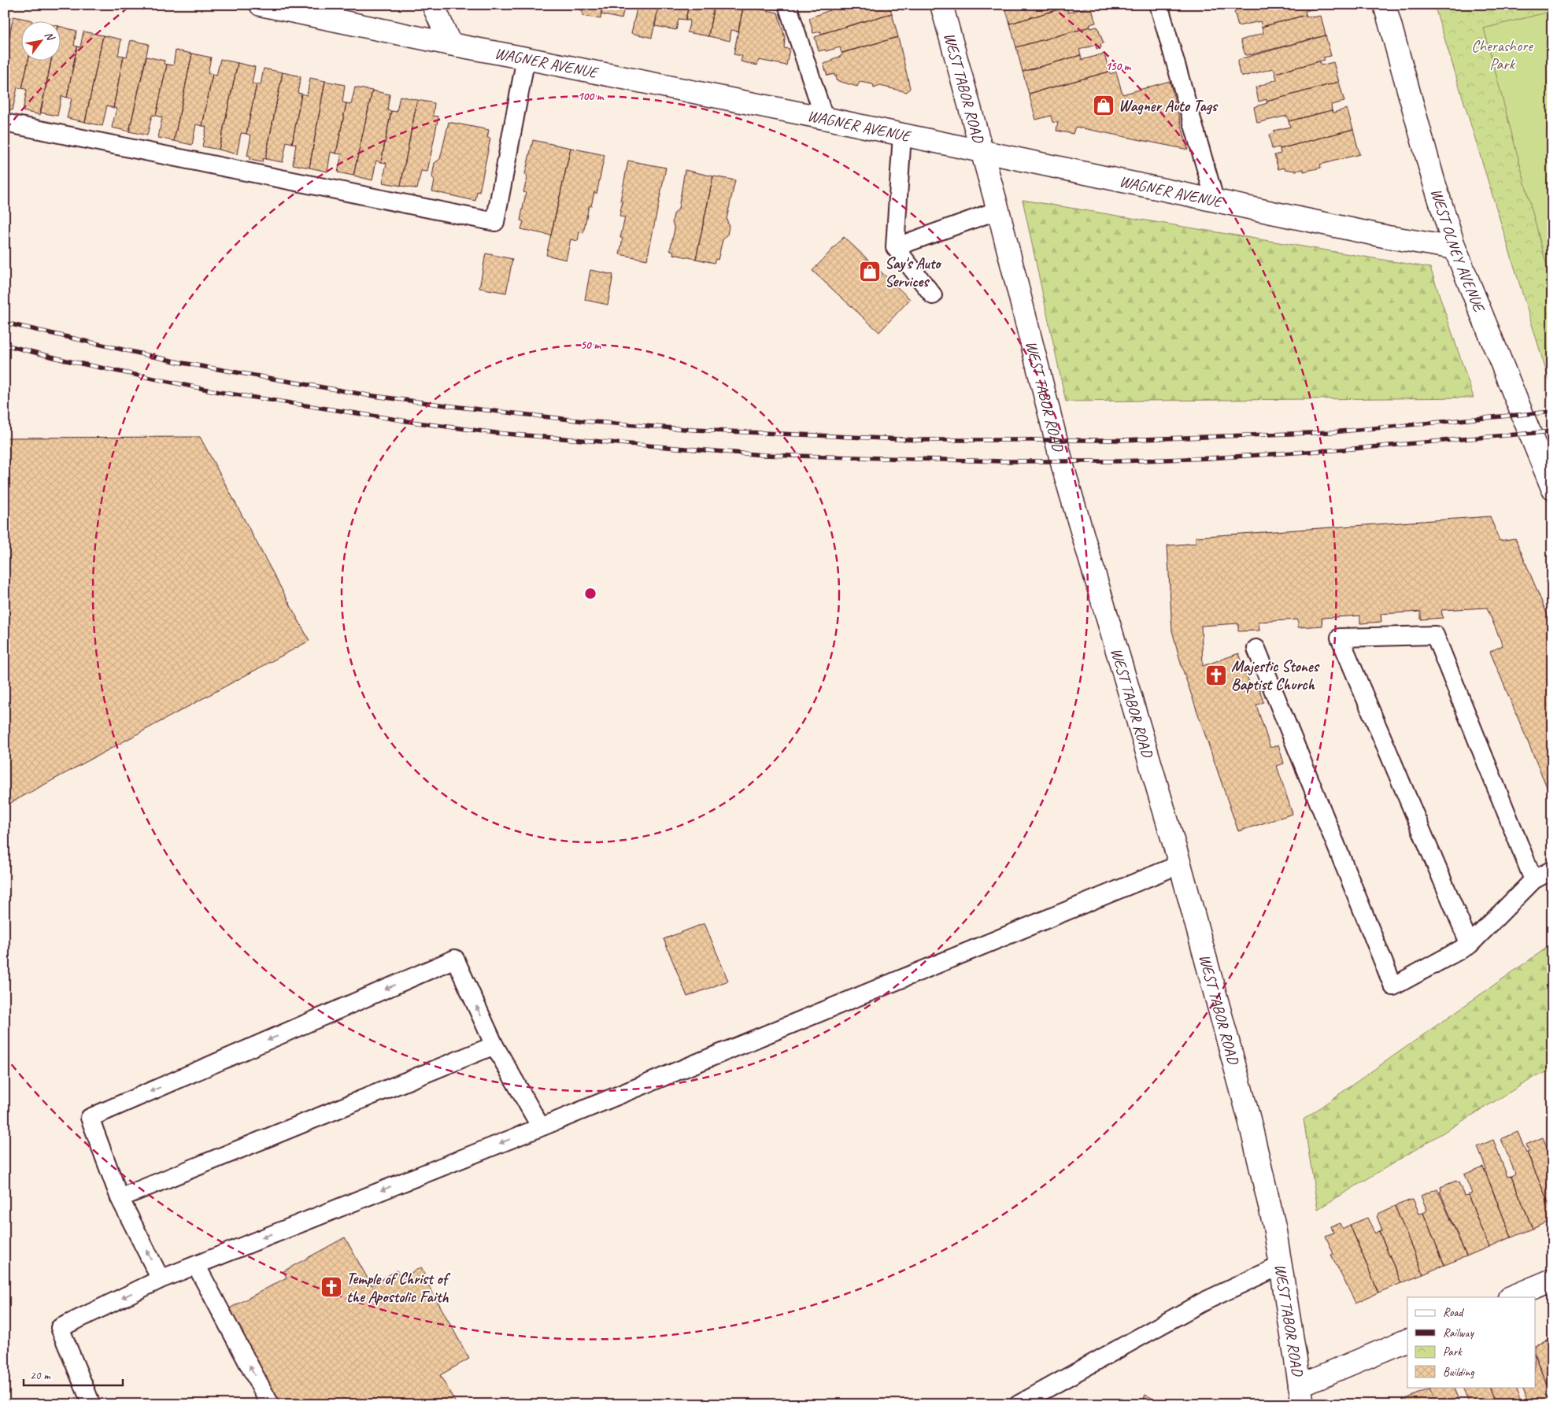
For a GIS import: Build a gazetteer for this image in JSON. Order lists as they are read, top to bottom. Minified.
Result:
{"streets":{"street":["WAGNER AVENUE","WEST TABOR ROAD","WEST OLNEY AVENUE"]},"crossings":[["WAGNER AVENUE","WEST TABOR ROAD"],["WAGNER AVENUE","WEST OLNEY AVENUE"]],"parks":["Cherashore Park"],"places":{"shop":["Wagner Auto Tags","Say's Auto Services"],"church":["Majestic Stones Baptist Church","Temple of Christ of the Apostolic Faith"]},"legend":["Road","Railway","Park","Building"],"scale_bar":"20 m","north":"top right","rings":["150 m","100 m","50 m"]}
